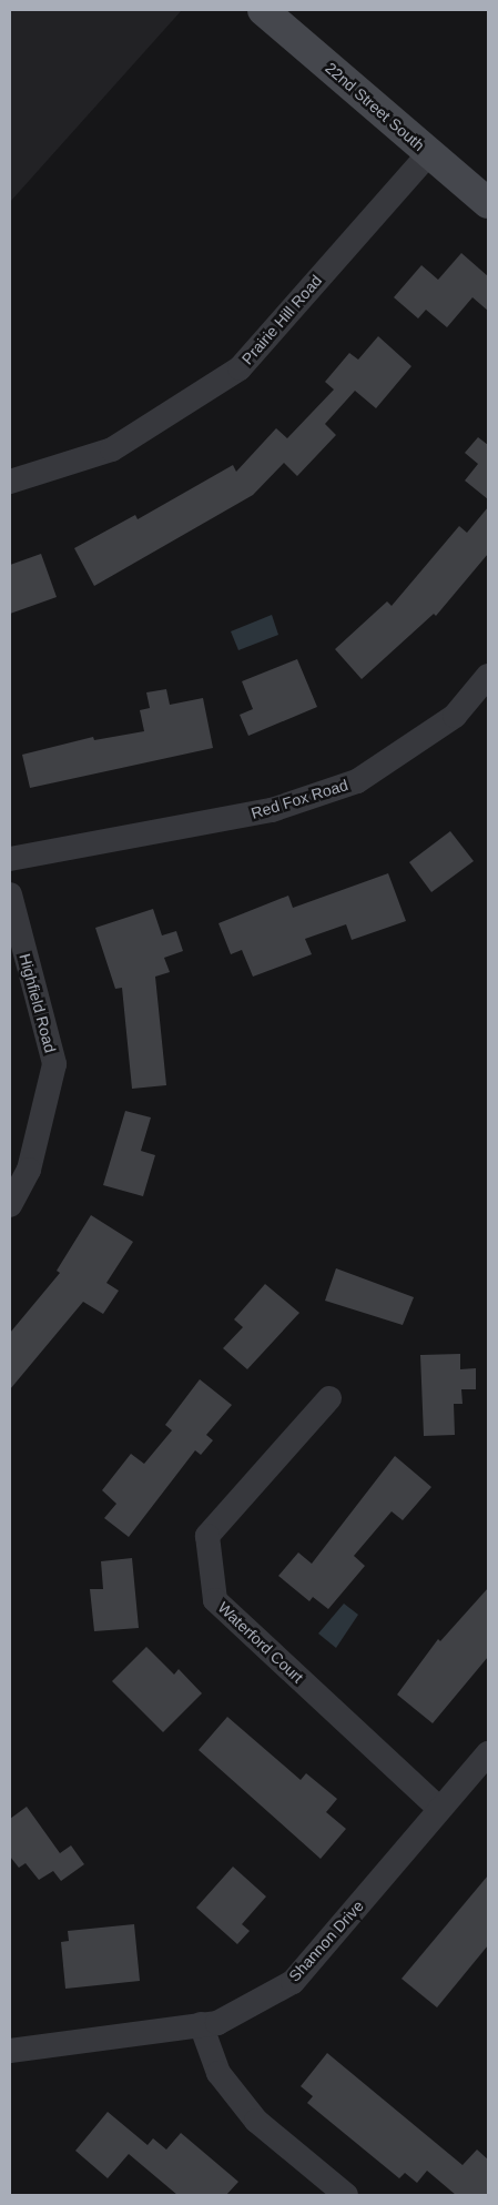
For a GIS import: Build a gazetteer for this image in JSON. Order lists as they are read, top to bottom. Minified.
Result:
{"streets":{"street":["22nd Street South","Prairie Hill Road","Red Fox Road","Highfield Road","Waterford Court","Shannon Drive"]},"crossings":[["22nd Street South","Prairie Hill Road"],["Waterford Court","Shannon Drive"]]}
